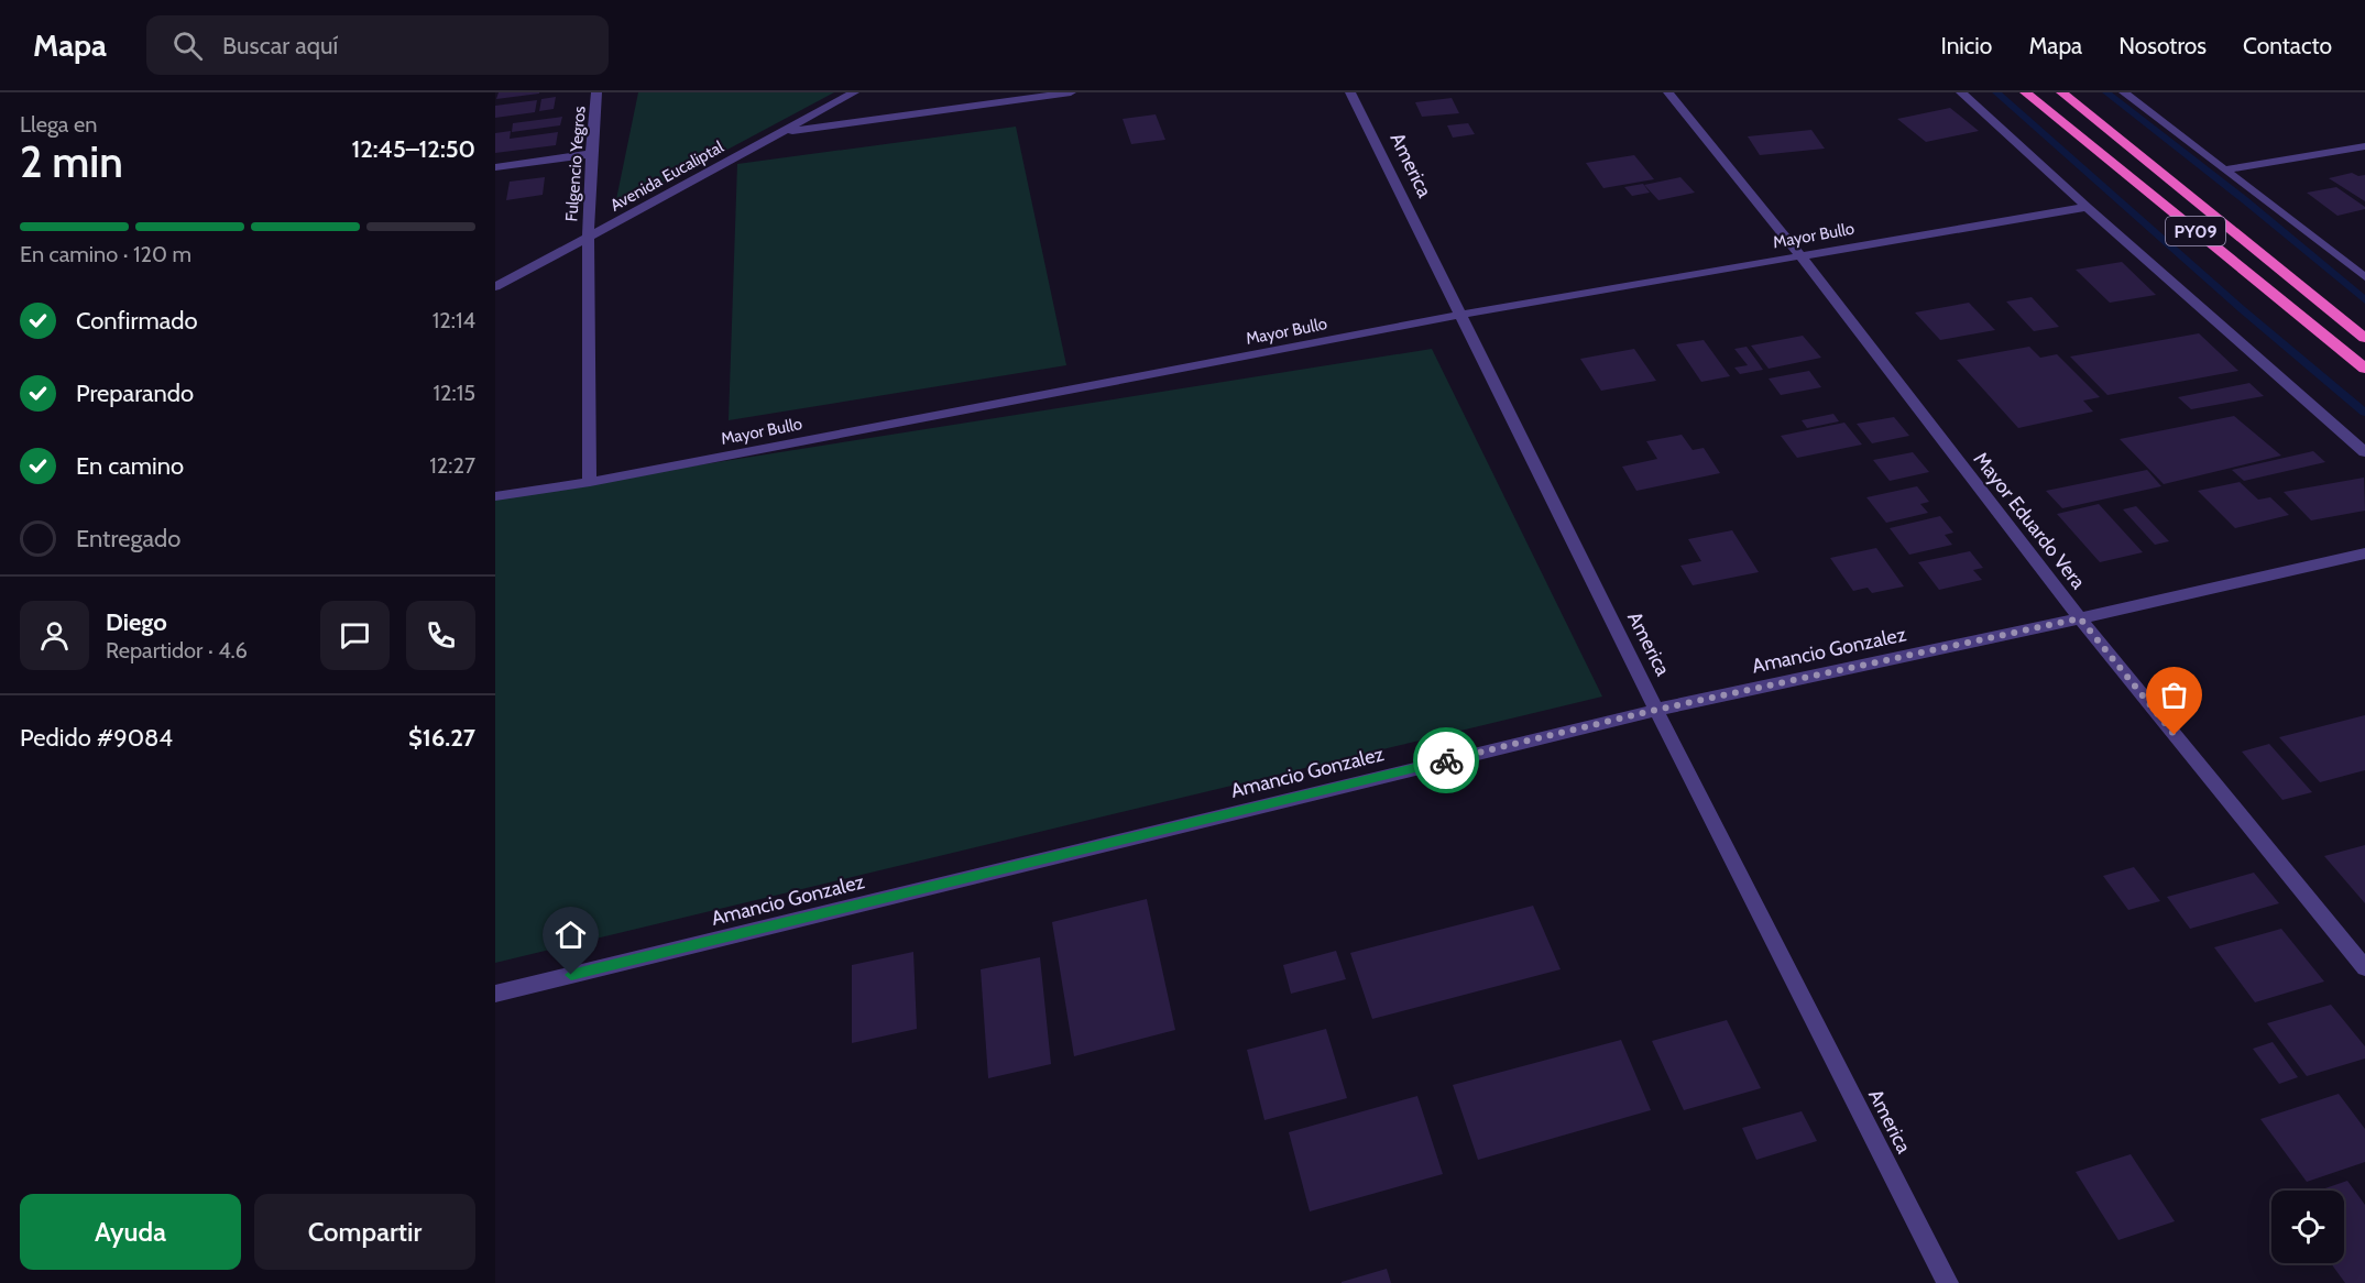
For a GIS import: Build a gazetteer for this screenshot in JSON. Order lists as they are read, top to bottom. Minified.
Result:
{"streets":{"highway":["PY09"],"street":["Fulgencio Yegros","America","Avenida Eucaliptal","Mayor Bullo","Mayor Eduardo Vera","Amancio Gonzalez"]},"crossings":[["Fulgencio Yegros","Avenida Eucaliptal"],["Fulgencio Yegros","Mayor Bullo"],["America","Mayor Bullo"],["America","Amancio Gonzalez"],["Mayor Bullo","Mayor Eduardo Vera"],["Mayor Eduardo Vera","Amancio Gonzalez"]],"page":{"header":"Mapa","search":"Buscar aquí","nav":["Inicio","Mapa","Nosotros","Contacto"],"heading":["2 min","Llega en","12:45–12:50"],"panel":["Diego","Repartidor · 4.6","Pedido #9084","$16.27"],"bar":"En camino · 120 m","list":[["Confirmado","12:14"],["Preparando","12:15"],["En camino","12:27"],"Entregado"],"buttons":["Ayuda","Compartir"]}}
